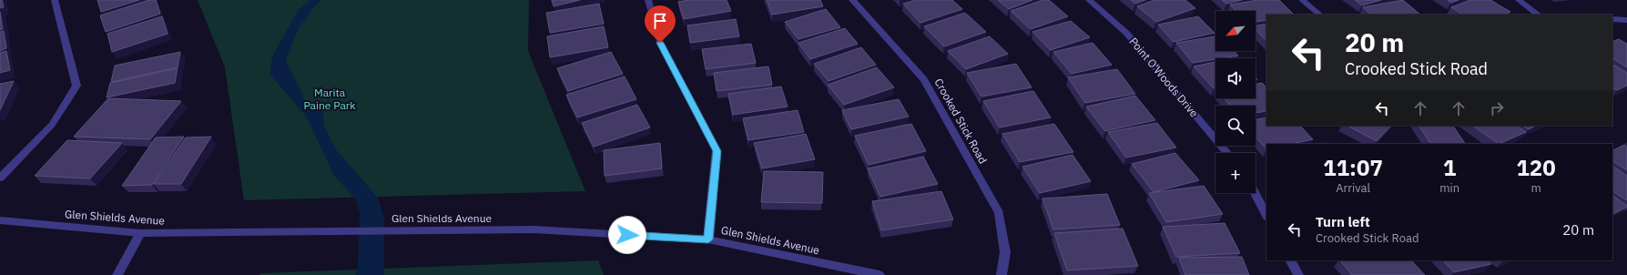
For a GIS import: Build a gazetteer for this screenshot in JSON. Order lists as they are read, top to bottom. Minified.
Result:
{"streets":{"street":["Point O'Woods Drive","Crooked Stick Road","Glen Shields Avenue"]},"parks":["Marita Paine Park"],"north":"bottom left","page":{"map_buttons":"+","turn":["20 m","Crooked Stick Road"],"eta":["11:07","Arrival","1","min","120","m"],"list":[{"name":"Turn left","note":"Crooked Stick Road","value":"20 m"}]}}
